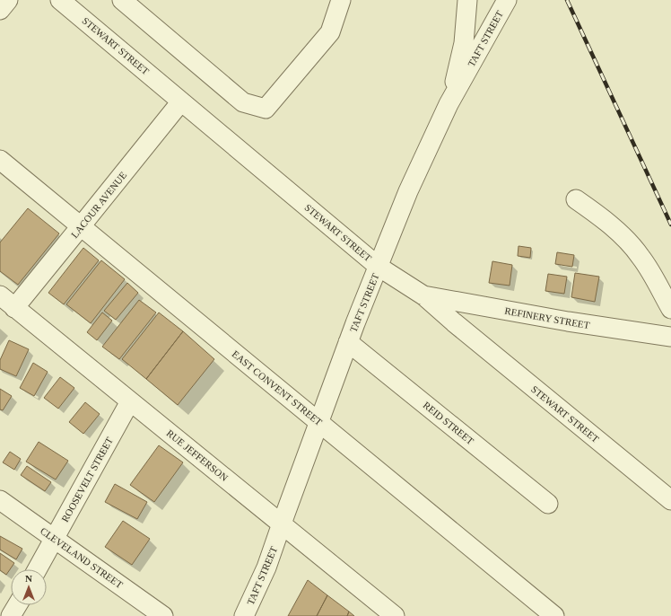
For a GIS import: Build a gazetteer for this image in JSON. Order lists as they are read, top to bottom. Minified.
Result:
{"streets":{"street":["TAFT STREET","STEWART STREET","LACOUR AVENUE","REFINERY STREET","EAST CONVENT STREET","REID STREET","RUE JEFFERSON","ROOSEVELT STREET","CLEVELAND STREET"]},"crossings":[["TAFT STREET","STEWART STREET"],["TAFT STREET","EAST CONVENT STREET"],["TAFT STREET","REID STREET"],["TAFT STREET","RUE JEFFERSON"],["STEWART STREET","LACOUR AVENUE"],["STEWART STREET","REFINERY STREET"],["LACOUR AVENUE","EAST CONVENT STREET"],["LACOUR AVENUE","RUE JEFFERSON"],["RUE JEFFERSON","ROOSEVELT STREET"],["ROOSEVELT STREET","CLEVELAND STREET"]],"north":"top"}
